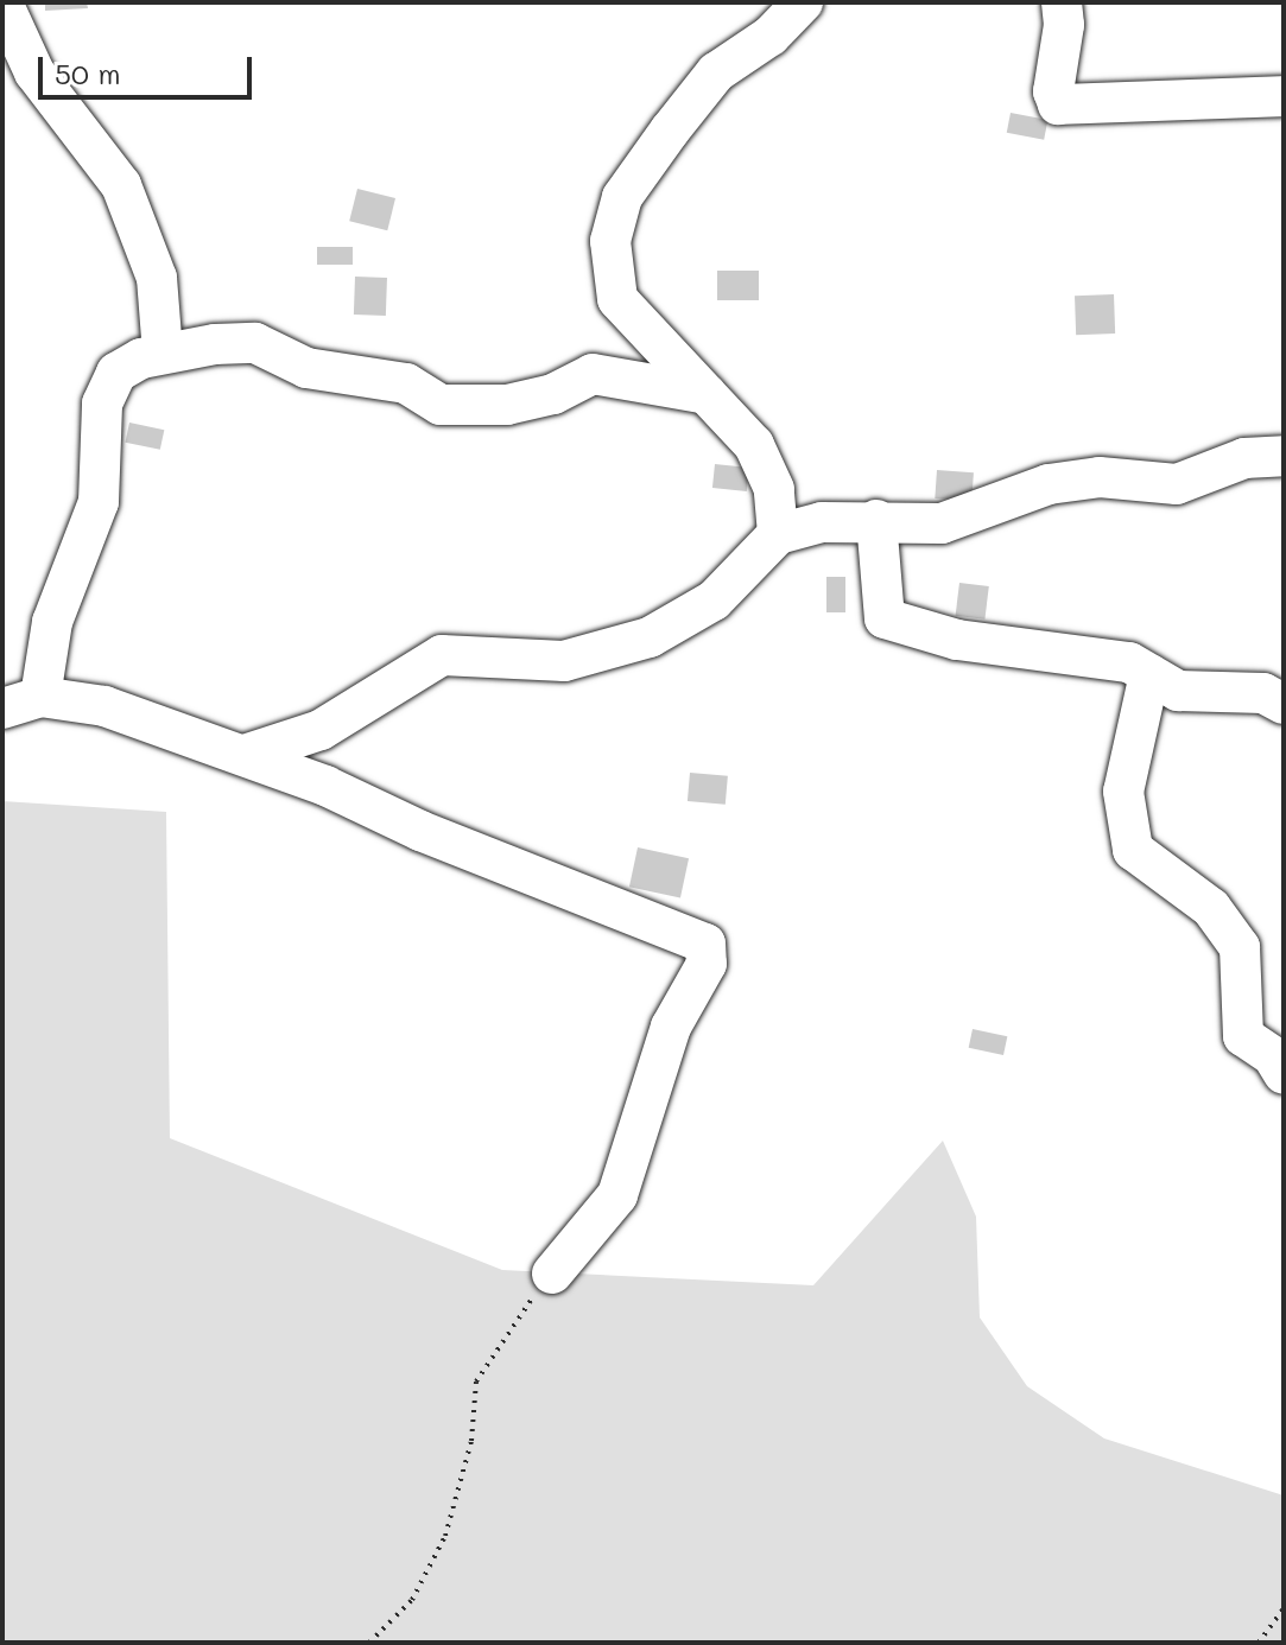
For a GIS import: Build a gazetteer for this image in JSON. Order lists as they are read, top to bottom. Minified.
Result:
{"scale_bar":"50 m"}
